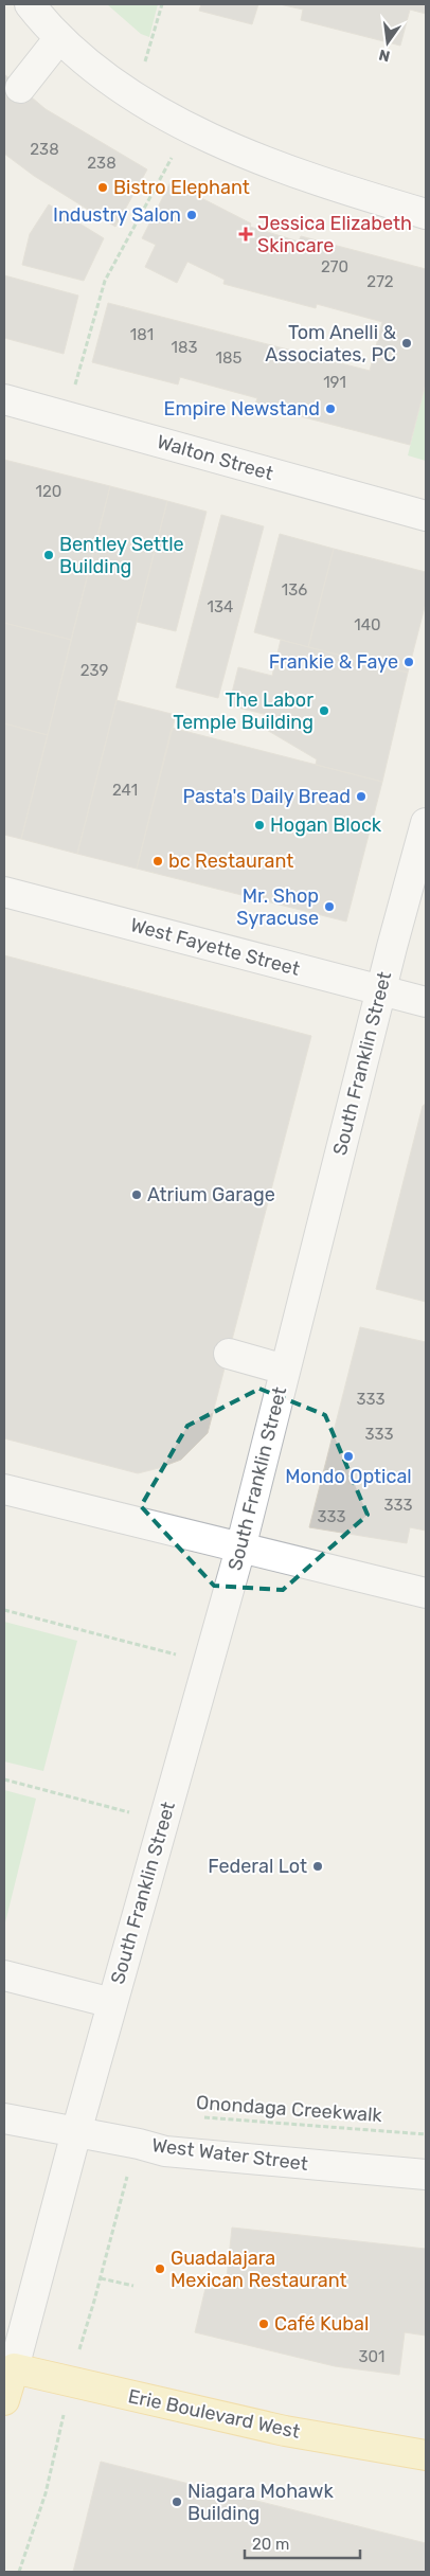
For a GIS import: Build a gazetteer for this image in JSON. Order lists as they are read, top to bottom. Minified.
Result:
{"streets":{"main road":["Erie Boulevard West"],"street":["Walton Street","West Fayette Street","South Franklin Street","West Water Street"],"path":["Onondaga Creekwalk"]},"crossings":[["West Fayette Street","South Franklin Street"],["South Franklin Street","West Water Street"],["South Franklin Street","Erie Boulevard West"]],"places":{"other":["Bistro Elephant","Industry Salon","Tom Anelli & Associates, PC","Empire Newstand","Bentley Settle Building","Frankie & Faye","The Labor Temple Building","Pasta's Daily Bread","Hogan Block","bc Restaurant","Mr. Shop Syracuse","Atrium Garage","Mondo Optical","Federal Lot","Guadalajara Mexican Restaurant","Café Kubal","Niagara Mohawk Building"],"health":["Jessica Elizabeth Skincare"]},"house_numbers":["238","238","270","272","181","183","185","191","120","136","134","140","239","241","333","333","333","333","301"],"scale_bar":"20 m","north":"bottom"}
